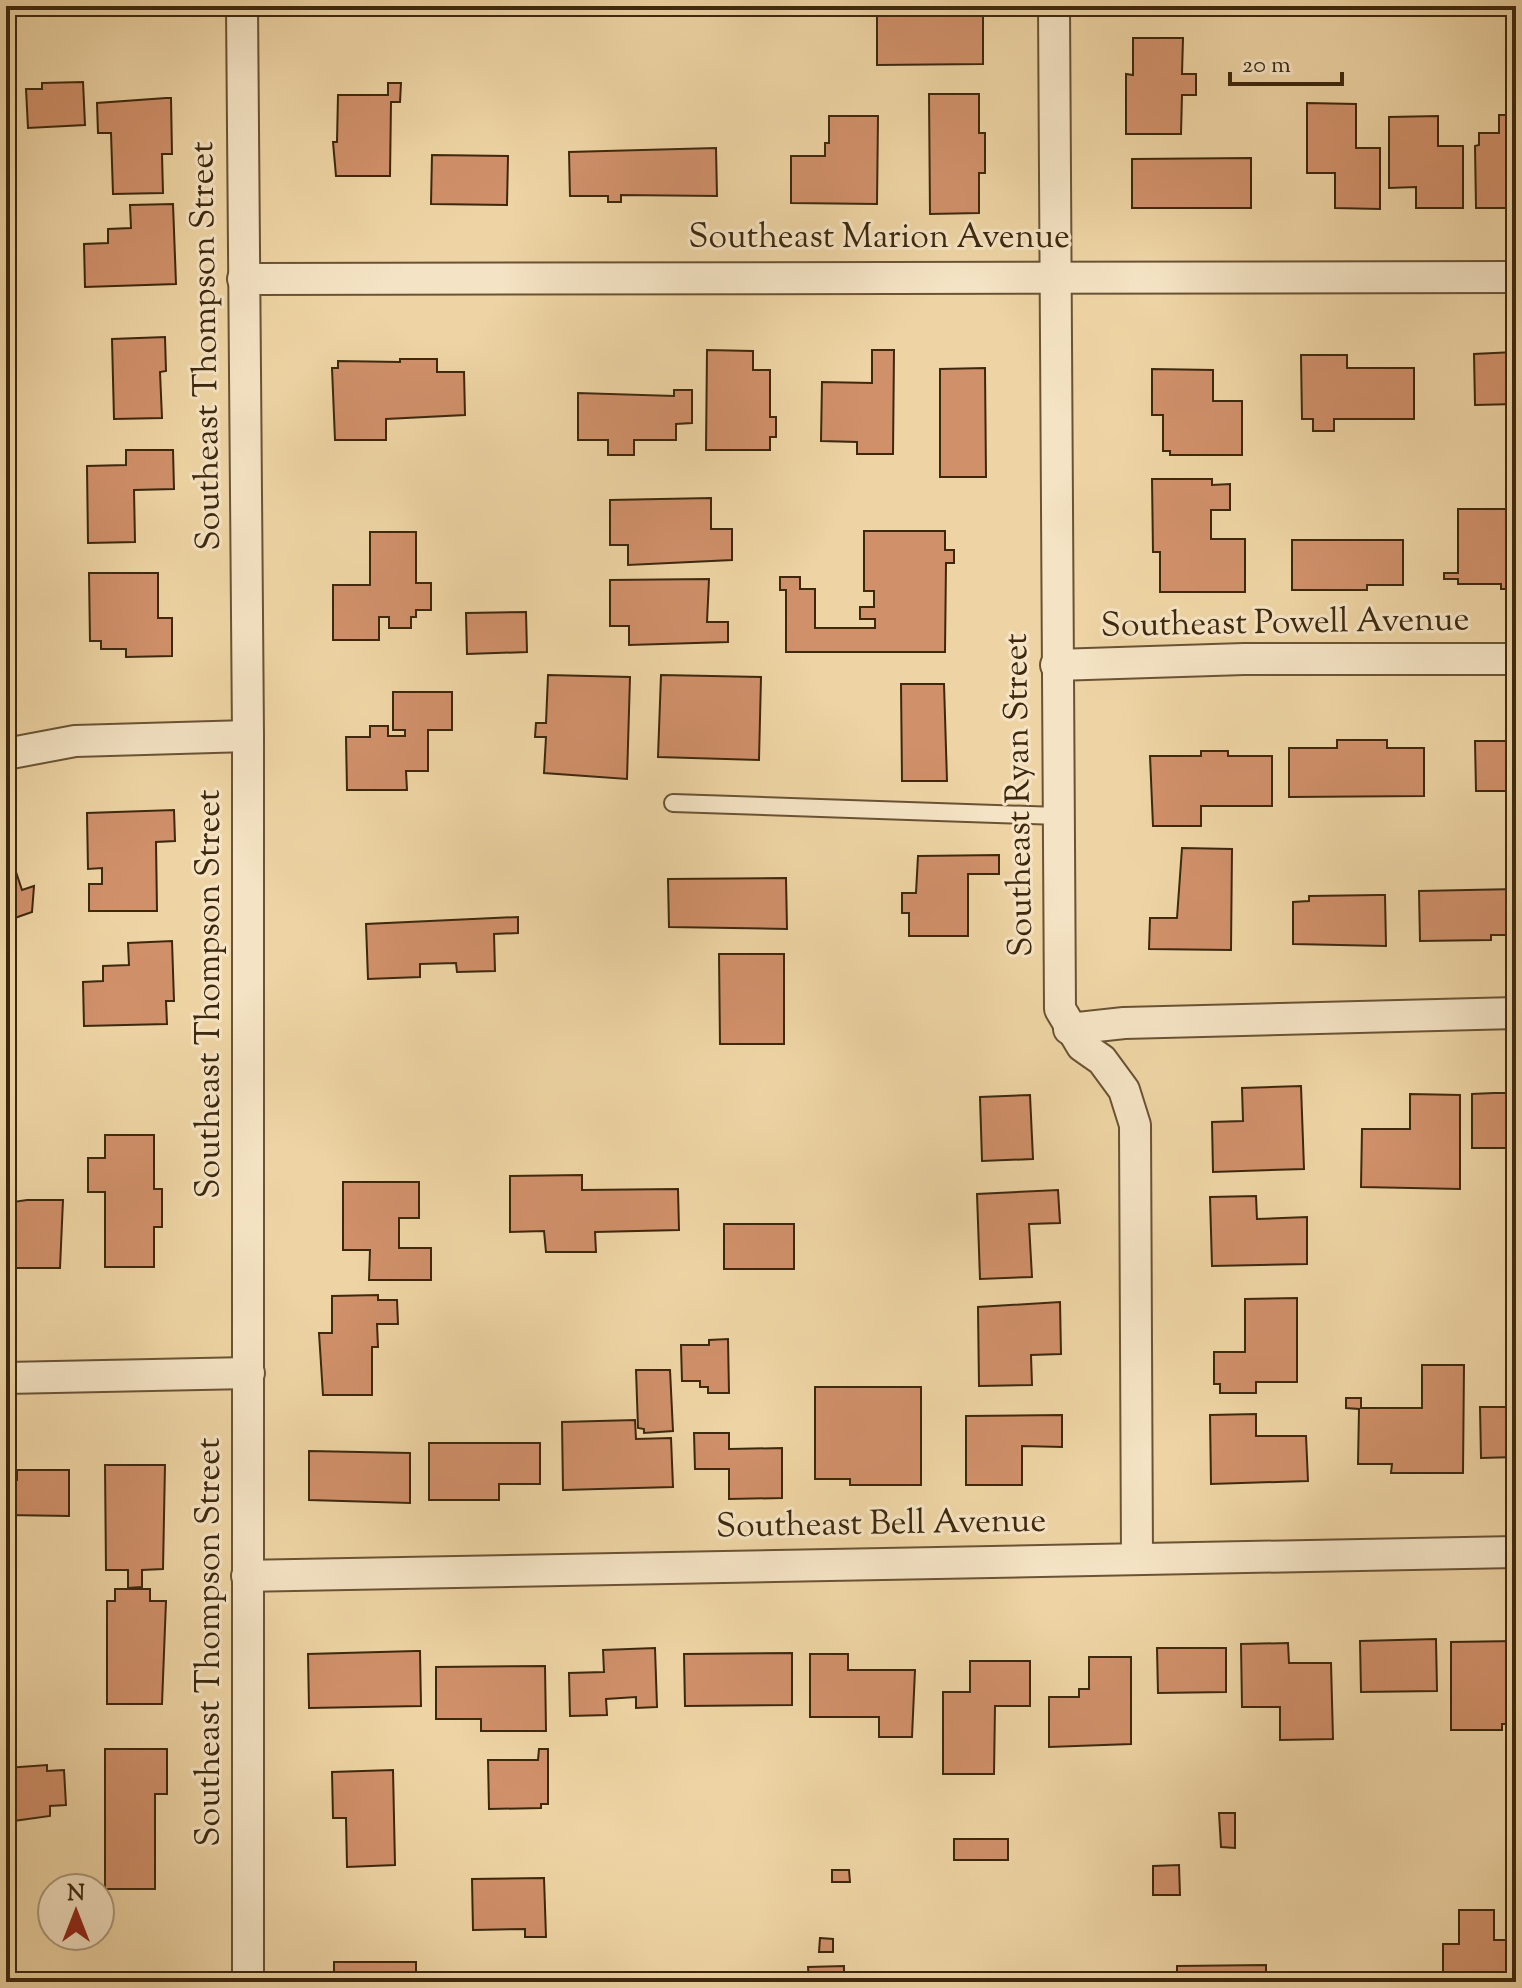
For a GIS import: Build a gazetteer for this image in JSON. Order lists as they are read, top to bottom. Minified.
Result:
{"streets":{"street":["Southeast Marion Avenue","Southeast Thompson Street","Southeast Powell Avenue","Southeast Ryan Street","Southeast Bell Avenue"]},"crossings":[["Southeast Marion Avenue","Southeast Thompson Street"],["Southeast Marion Avenue","Southeast Ryan Street"],["Southeast Thompson Street","Southeast Bell Avenue"],["Southeast Powell Avenue","Southeast Ryan Street"]],"scale_bar":"20 m","north":"top"}
